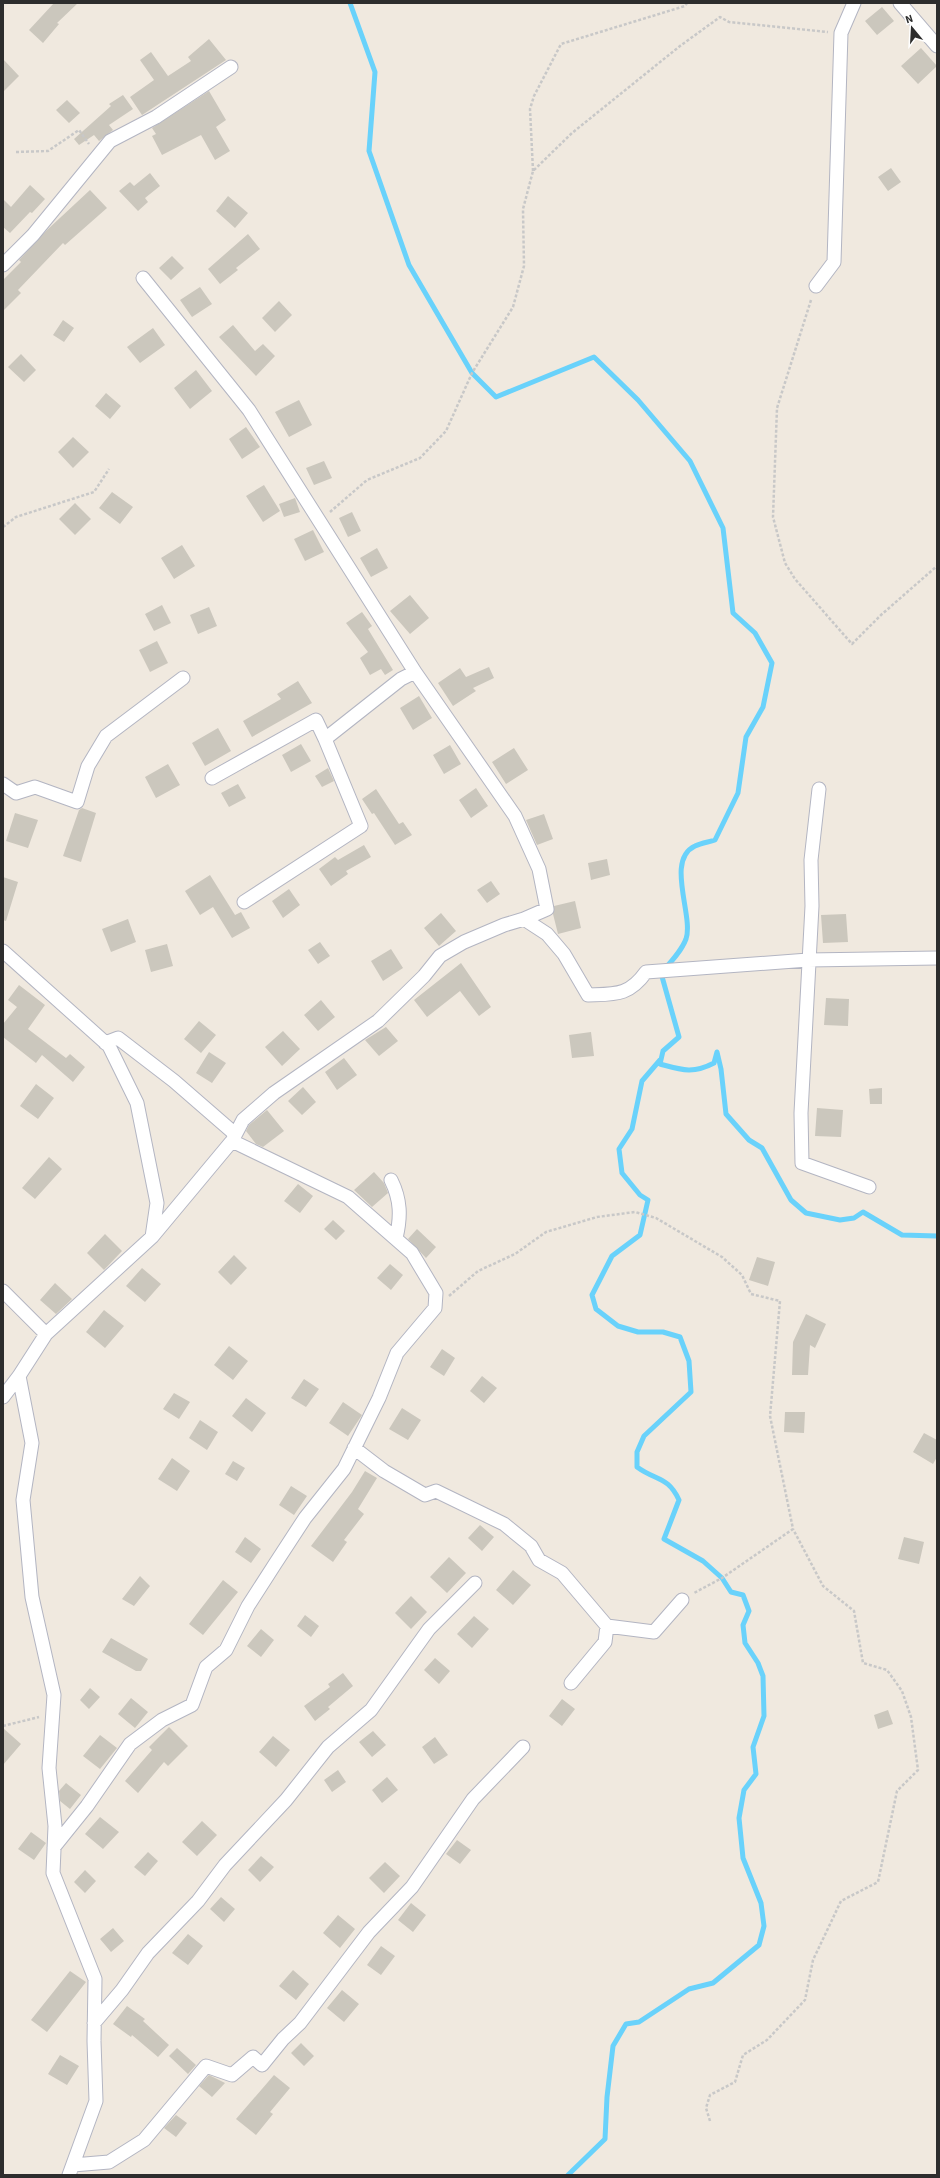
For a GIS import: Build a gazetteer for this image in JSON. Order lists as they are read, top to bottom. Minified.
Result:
{"north":"top"}
